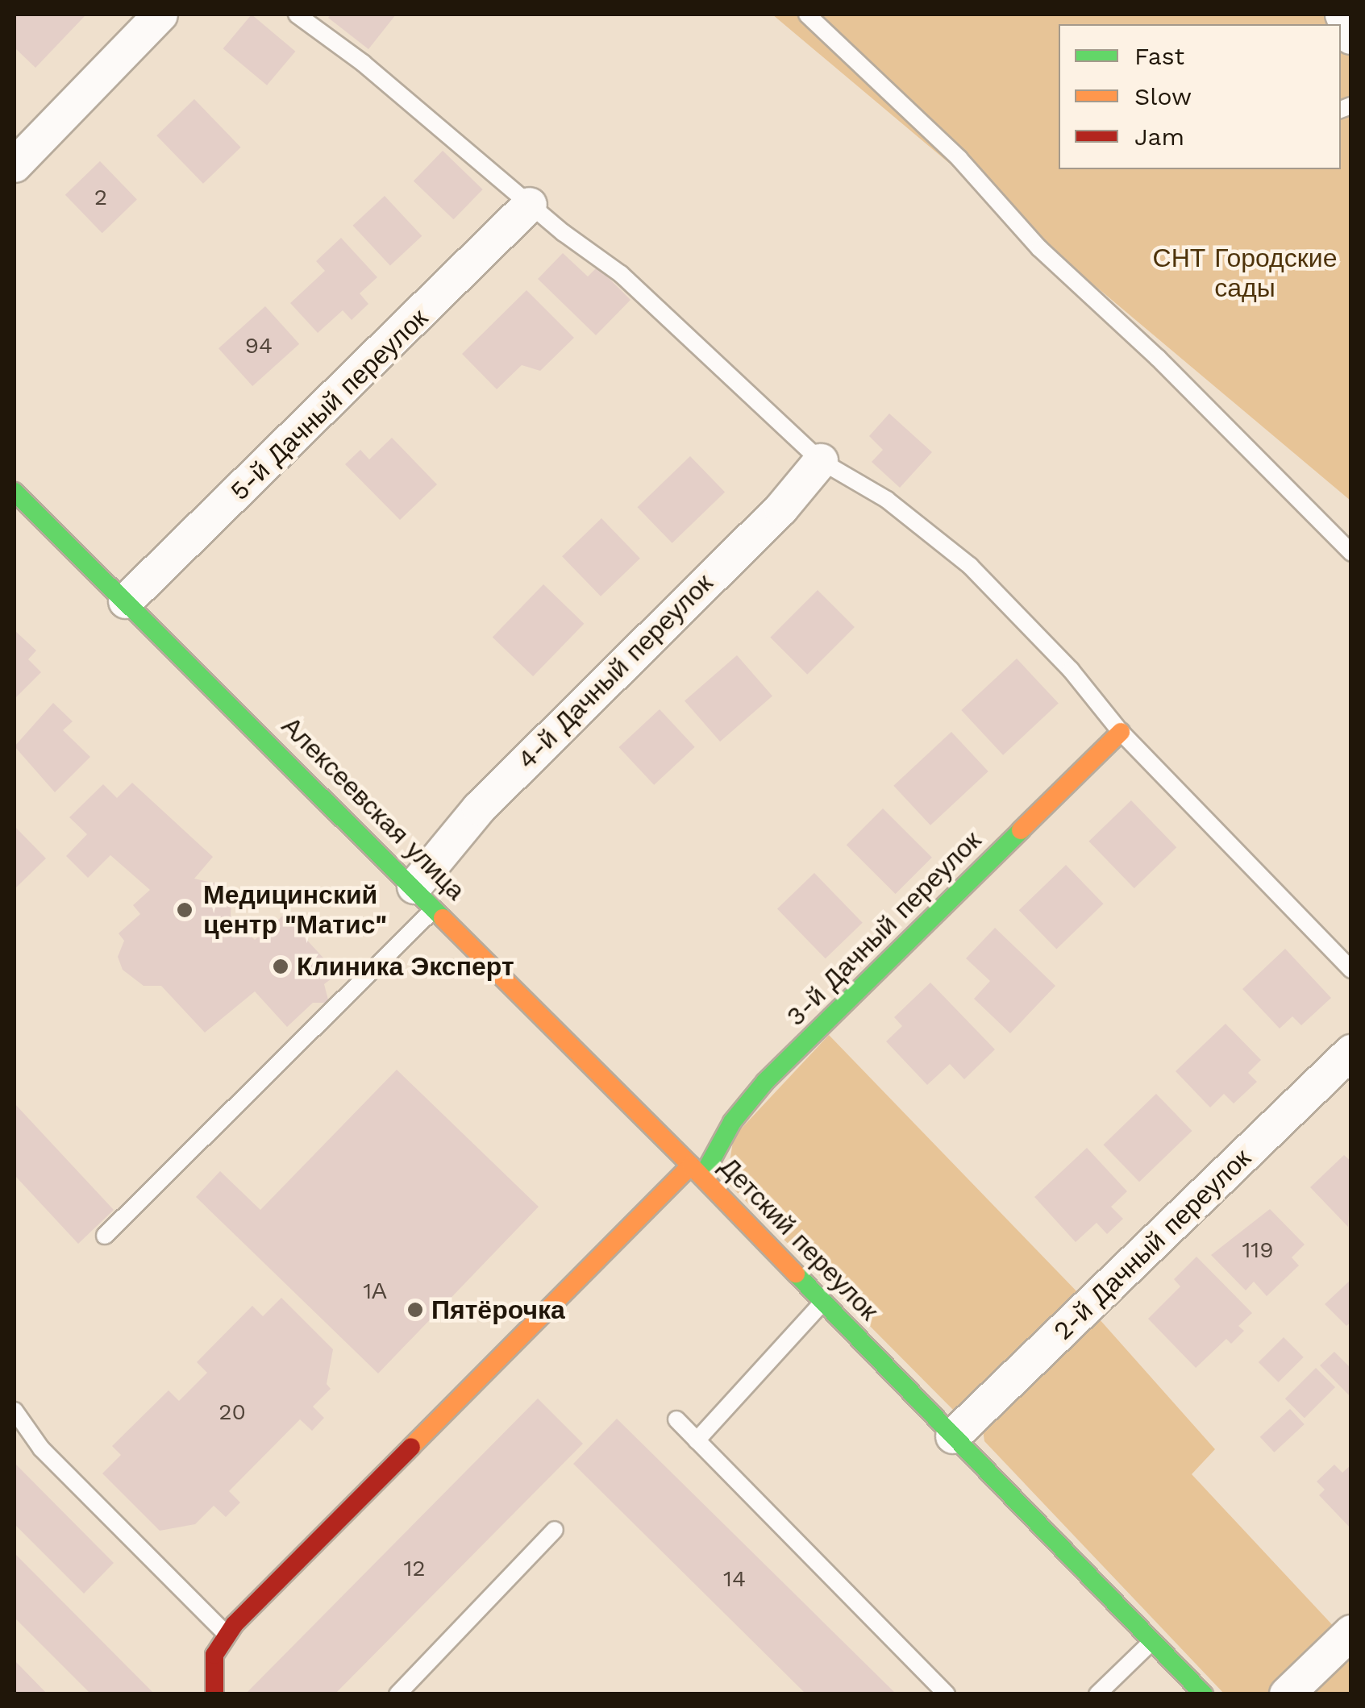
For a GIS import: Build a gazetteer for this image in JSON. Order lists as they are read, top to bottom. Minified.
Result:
{"streets":{"street":["5-й Дачный переулок","4-й Дачный переулок","Алексеевская улица","3-й Дачный переулок","Детский переулок","2-й Дачный переулок"]},"crossings":[["5-й Дачный переулок","Алексеевская улица"],["4-й Дачный переулок","Алексеевская улица"],["Алексеевская улица","3-й Дачный переулок"],["Алексеевская улица","Детский переулок"],["3-й Дачный переулок","Детский переулок"],["Детский переулок","2-й Дачный переулок"]],"parks":["СНТ Городские сады"],"places":["Медицинский центр \"Матис\"","Клиника Эксперт","Пятёрочка"],"house_numbers":["2","94","119","1А","20","12","14"],"legend":["Fast","Slow","Jam"]}
